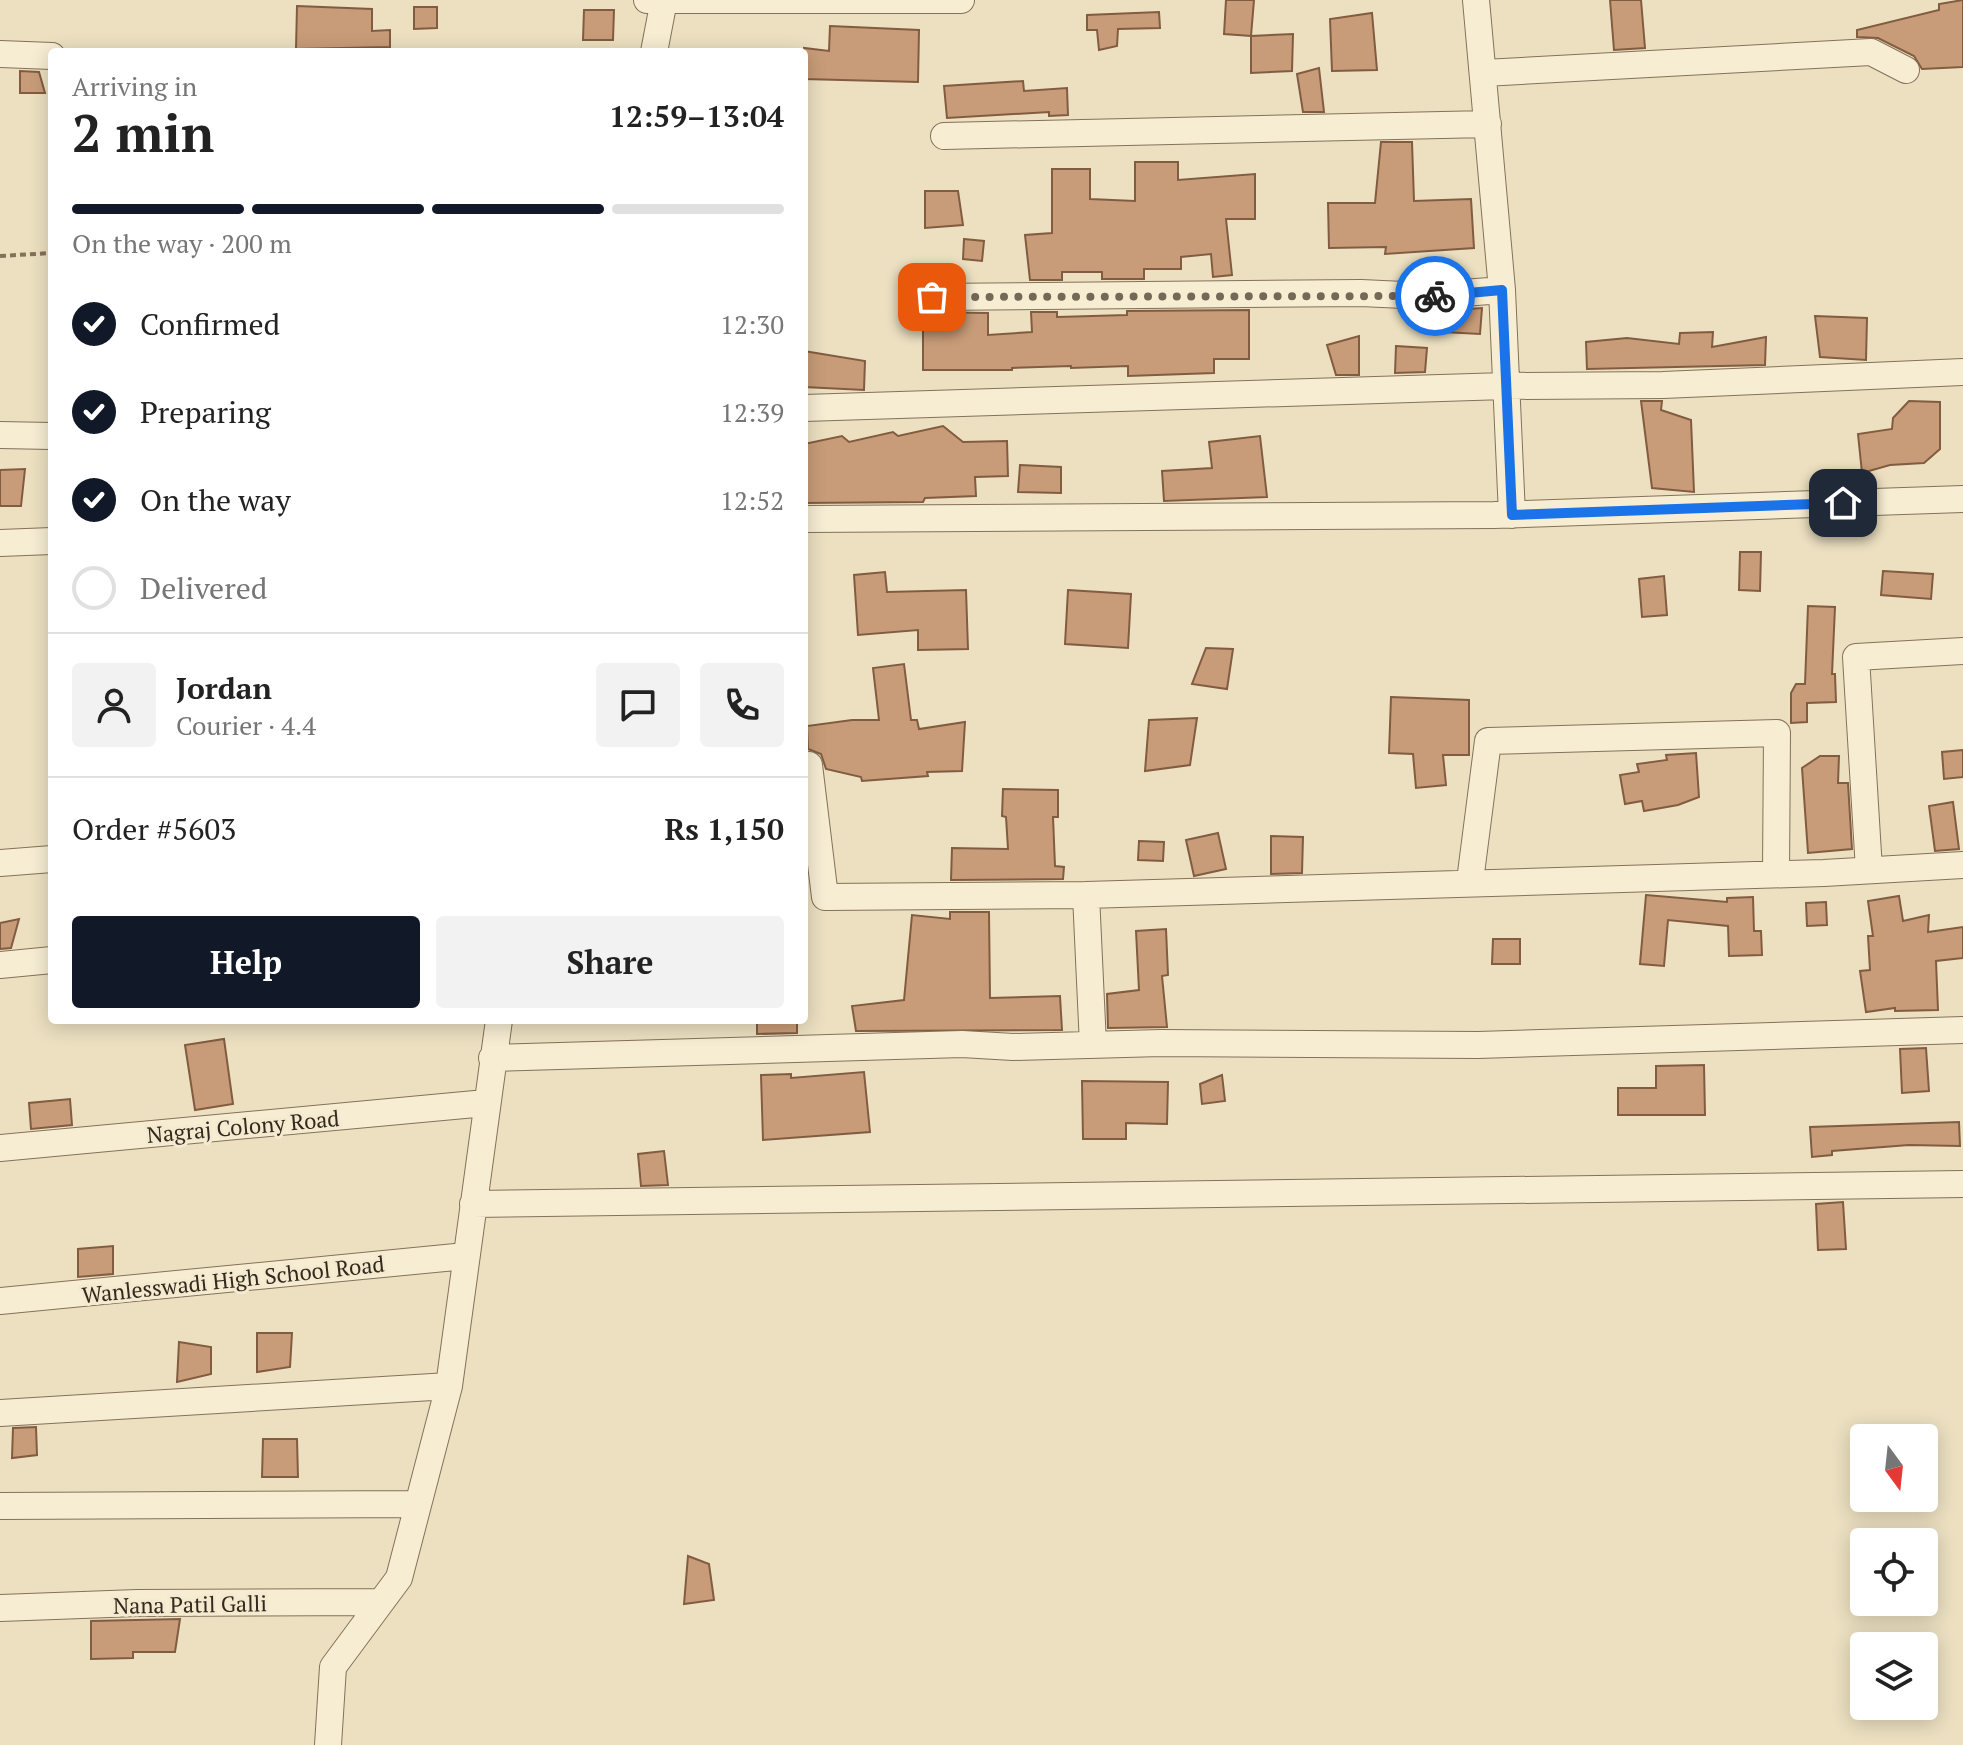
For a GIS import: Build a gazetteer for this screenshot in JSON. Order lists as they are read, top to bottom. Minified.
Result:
{"streets":{"street":["Nagraj Colony Road","Wanlesswadi High School Road","Nana Patil Galli"]},"north":"bottom","page":{"heading":["2 min","Arriving in","12:59–13:04"],"panel":["Jordan","Courier · 4.4","Order #5603","Rs 1,150"],"bar":"On the way · 200 m","list":[["Confirmed","12:30"],["Preparing","12:39"],["On the way","12:52"],"Delivered"],"buttons":["Help","Share"]}}
